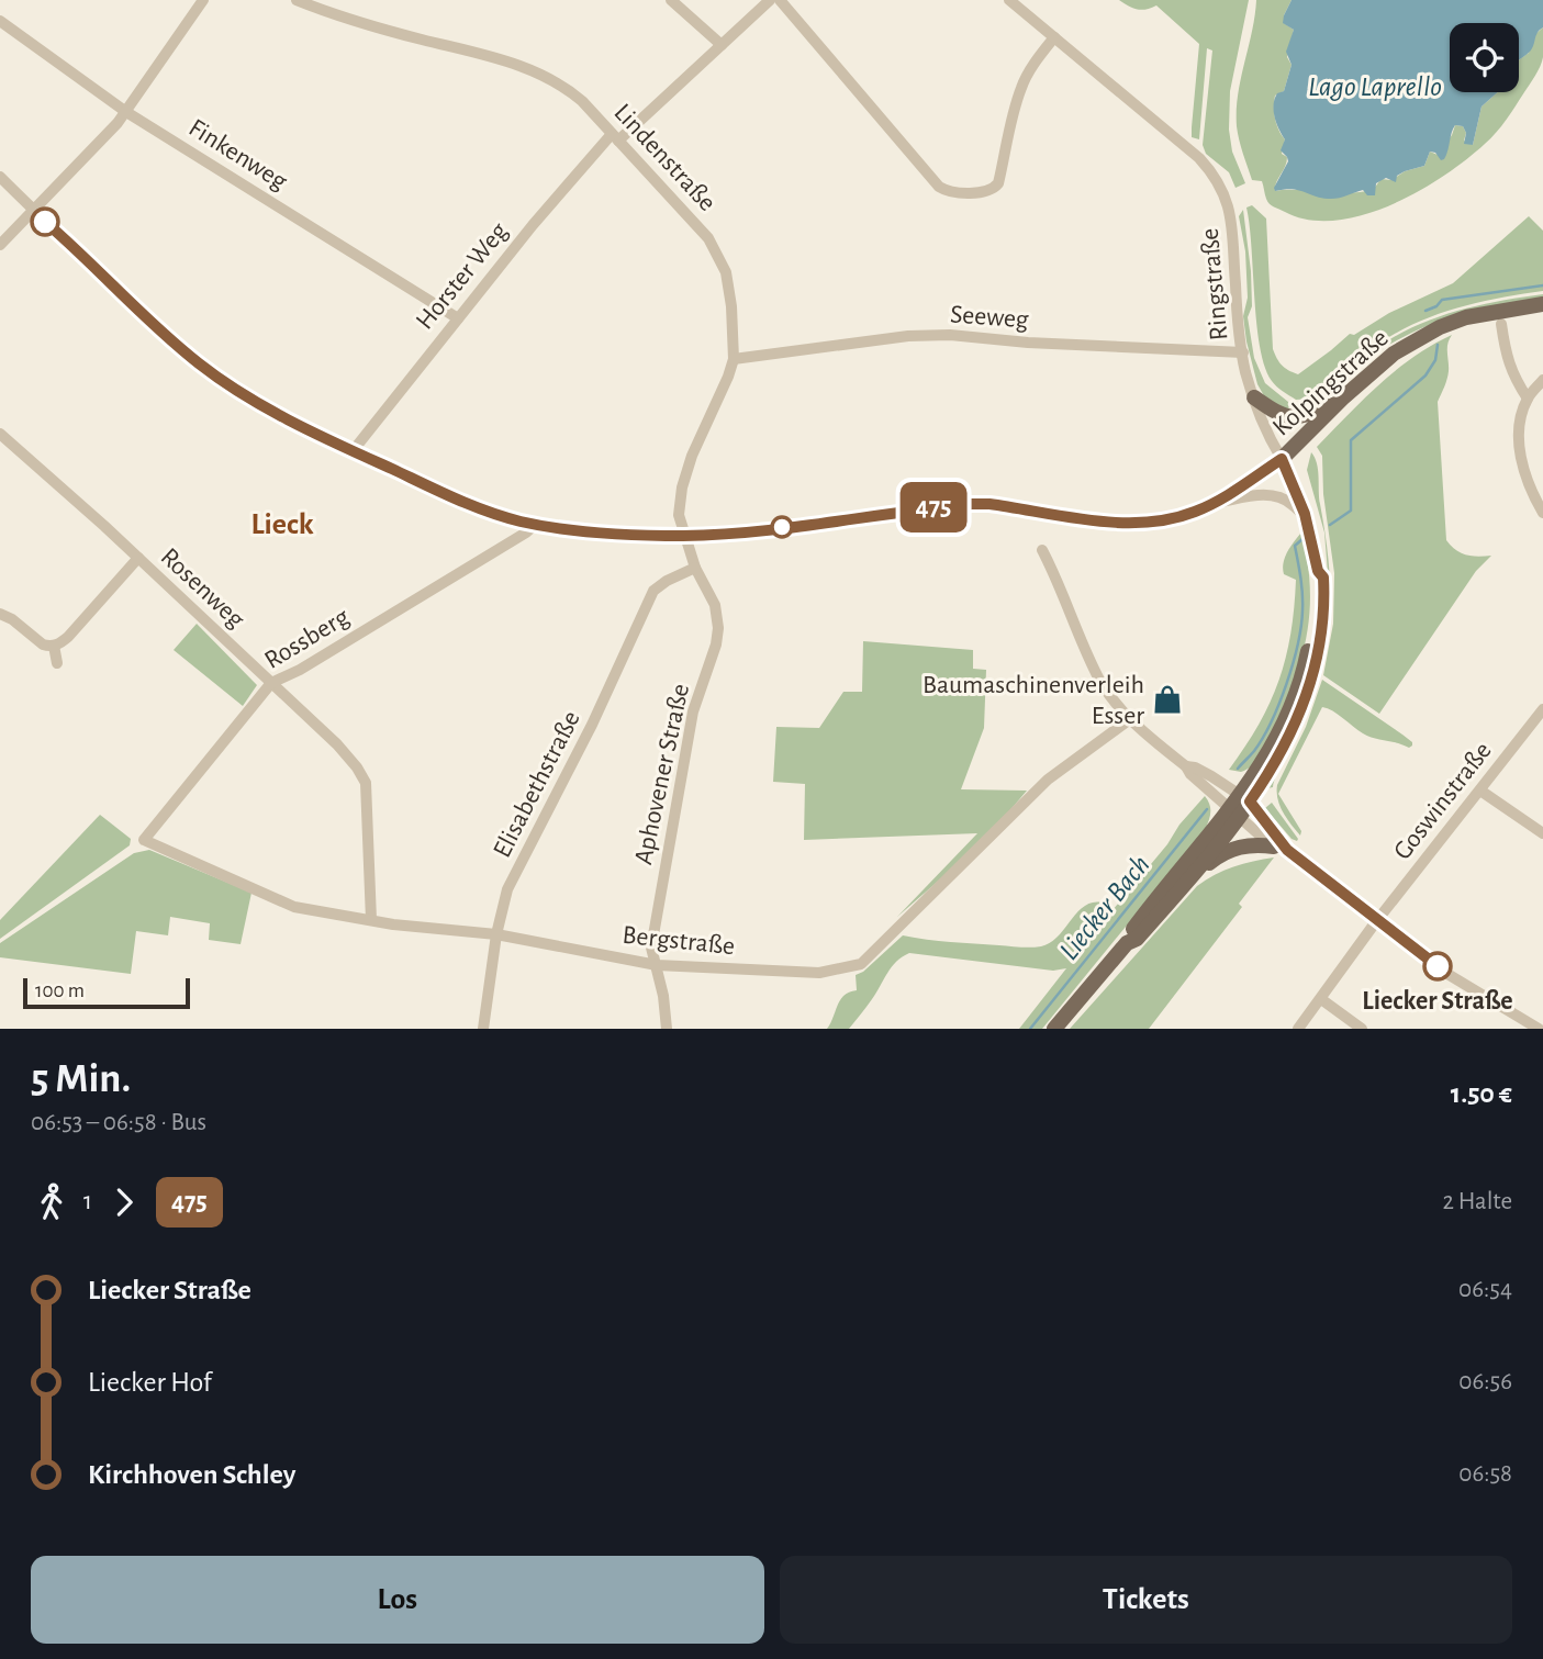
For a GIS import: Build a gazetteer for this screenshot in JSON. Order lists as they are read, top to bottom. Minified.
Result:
{"streets":{"main road":["Kolpingstraße"],"street":["Finkenweg","Lindenstraße","Horster Weg","Ringstraße","Seeweg","Rosenweg","Rossberg","Aphovener Straße","Elisabethstraße","Goswinstraße","Bergstraße"]},"crossings":[["Finkenweg","Horster Weg"],["Lindenstraße","Horster Weg"],["Lindenstraße","Seeweg"],["Lindenstraße","Aphovener Straße"],["Ringstraße","Seeweg"],["Ringstraße","Kolpingstraße"],["Rosenweg","Rossberg"],["Rosenweg","Bergstraße"],["Rossberg","Bergstraße"],["Aphovener Straße","Elisabethstraße"],["Aphovener Straße","Bergstraße"],["Elisabethstraße","Bergstraße"]],"districts":["Lieck"],"water":["Lago Laprello","Liecker Bach"],"places":{"shop":["Baumaschinenverleih Esser"],"other":["Liecker Straße"]},"lines":["bus line 475"],"scale_bar":"100 m","page":{"on_map":"475","scale":"100 m","heading":["5 Min.","06:53 – 06:58 · Bus","1.50 €"],"legs":["1","475","2 Halte"],"list":[{"name":"Liecker Straße","value":"06:54"},{"name":"Liecker Hof","value":"06:56"},{"name":"Kirchhoven Schley","value":"06:58"}],"buttons":["Los","Tickets"]}}
